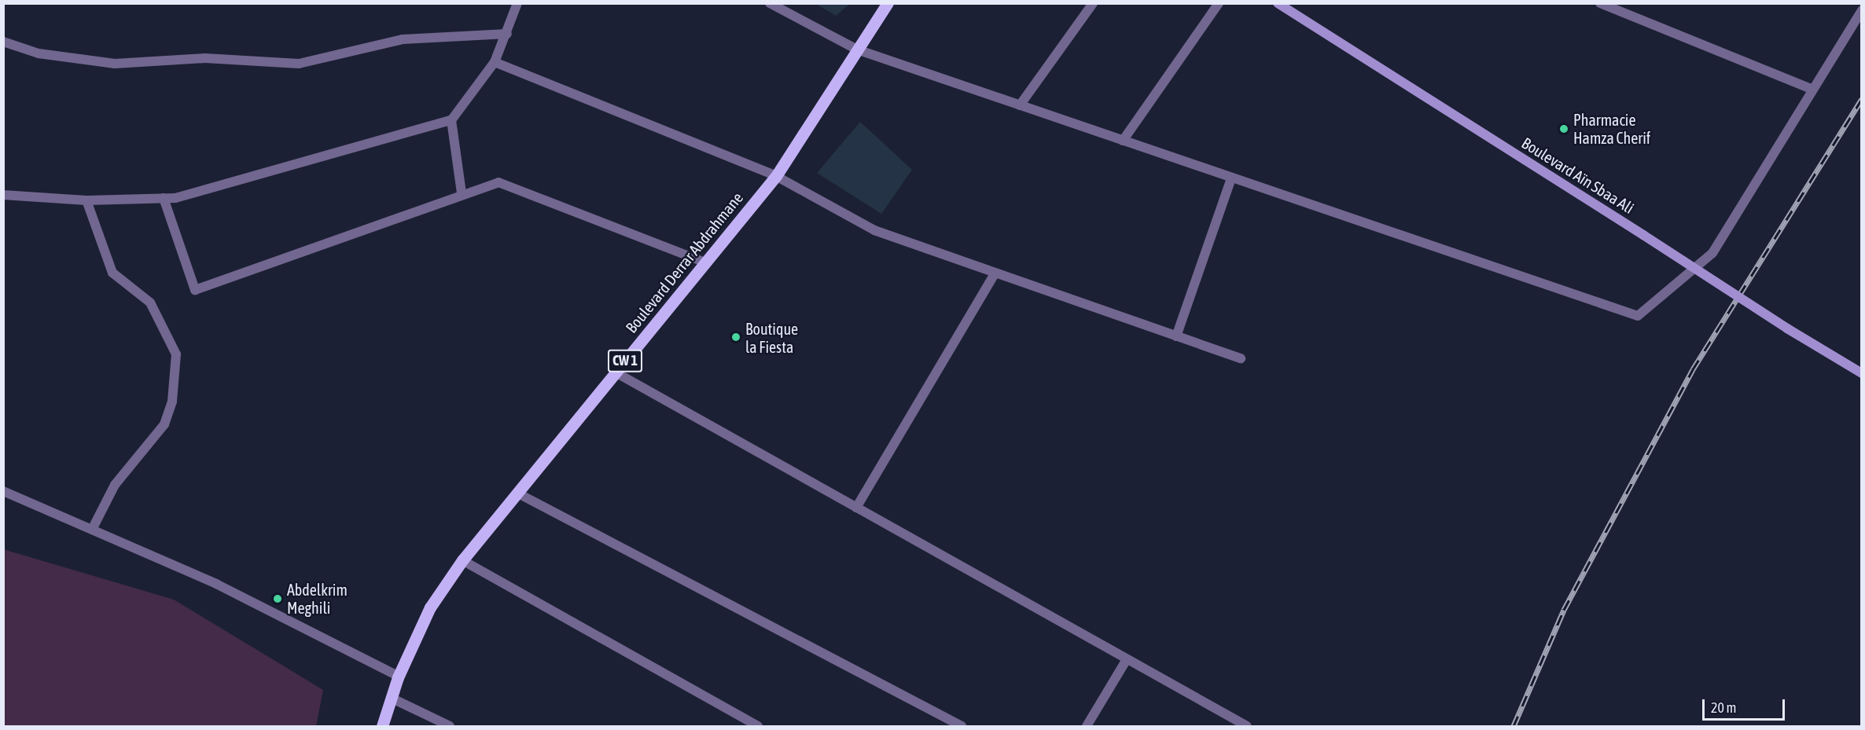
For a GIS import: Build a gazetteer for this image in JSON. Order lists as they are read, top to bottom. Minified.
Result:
{"streets":{"main road":["Boulevard Aïn Sbaa Ali","Boulevard Derrar Abdrahmane","CW 1"]},"places":["Pharmacie Hamza Cherif","Boutique la Fiesta","Abdelkrim Meghili"],"scale_bar":"20 m"}
